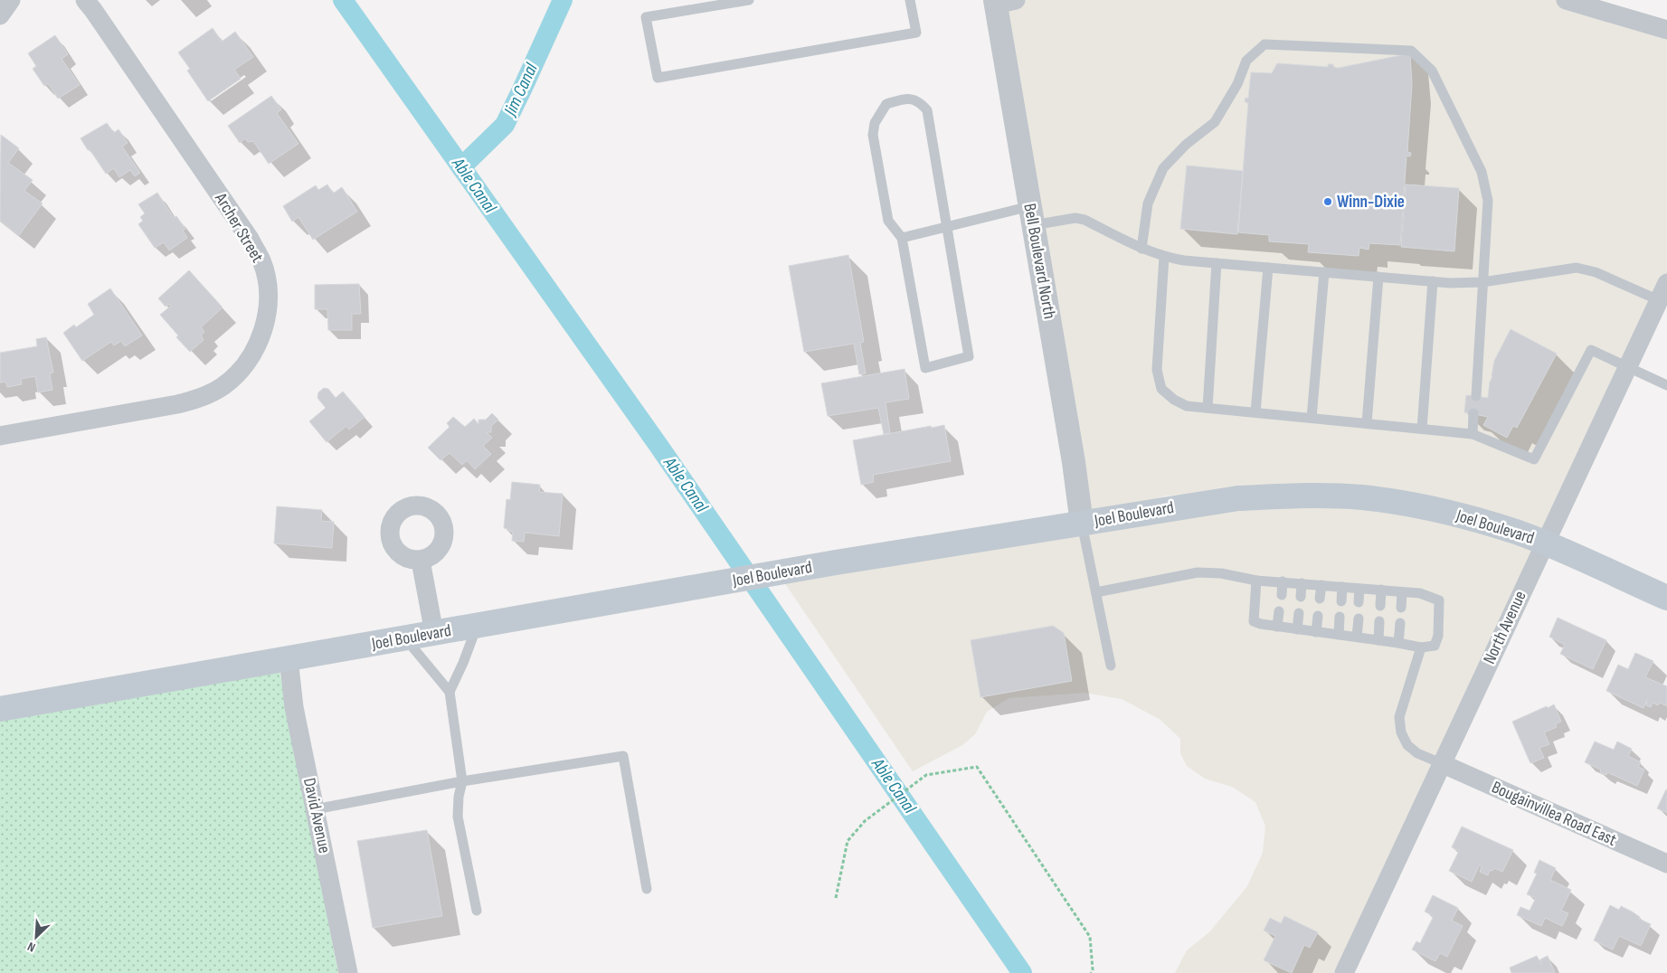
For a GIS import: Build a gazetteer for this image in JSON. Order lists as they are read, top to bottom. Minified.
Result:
{"streets":{"main road":["Joel Boulevard"],"street":["Archer Street","Bell Boulevard North","North Avenue","Bougainvillea Road East","David Avenue"]},"crossings":[["Bell Boulevard North","Joel Boulevard"],["Joel Boulevard","North Avenue"],["Joel Boulevard","David Avenue"],["North Avenue","Bougainvillea Road East"]],"water":["Jim Canal","Able Canal"],"places":["Winn-Dixie"],"north":"bottom left"}
